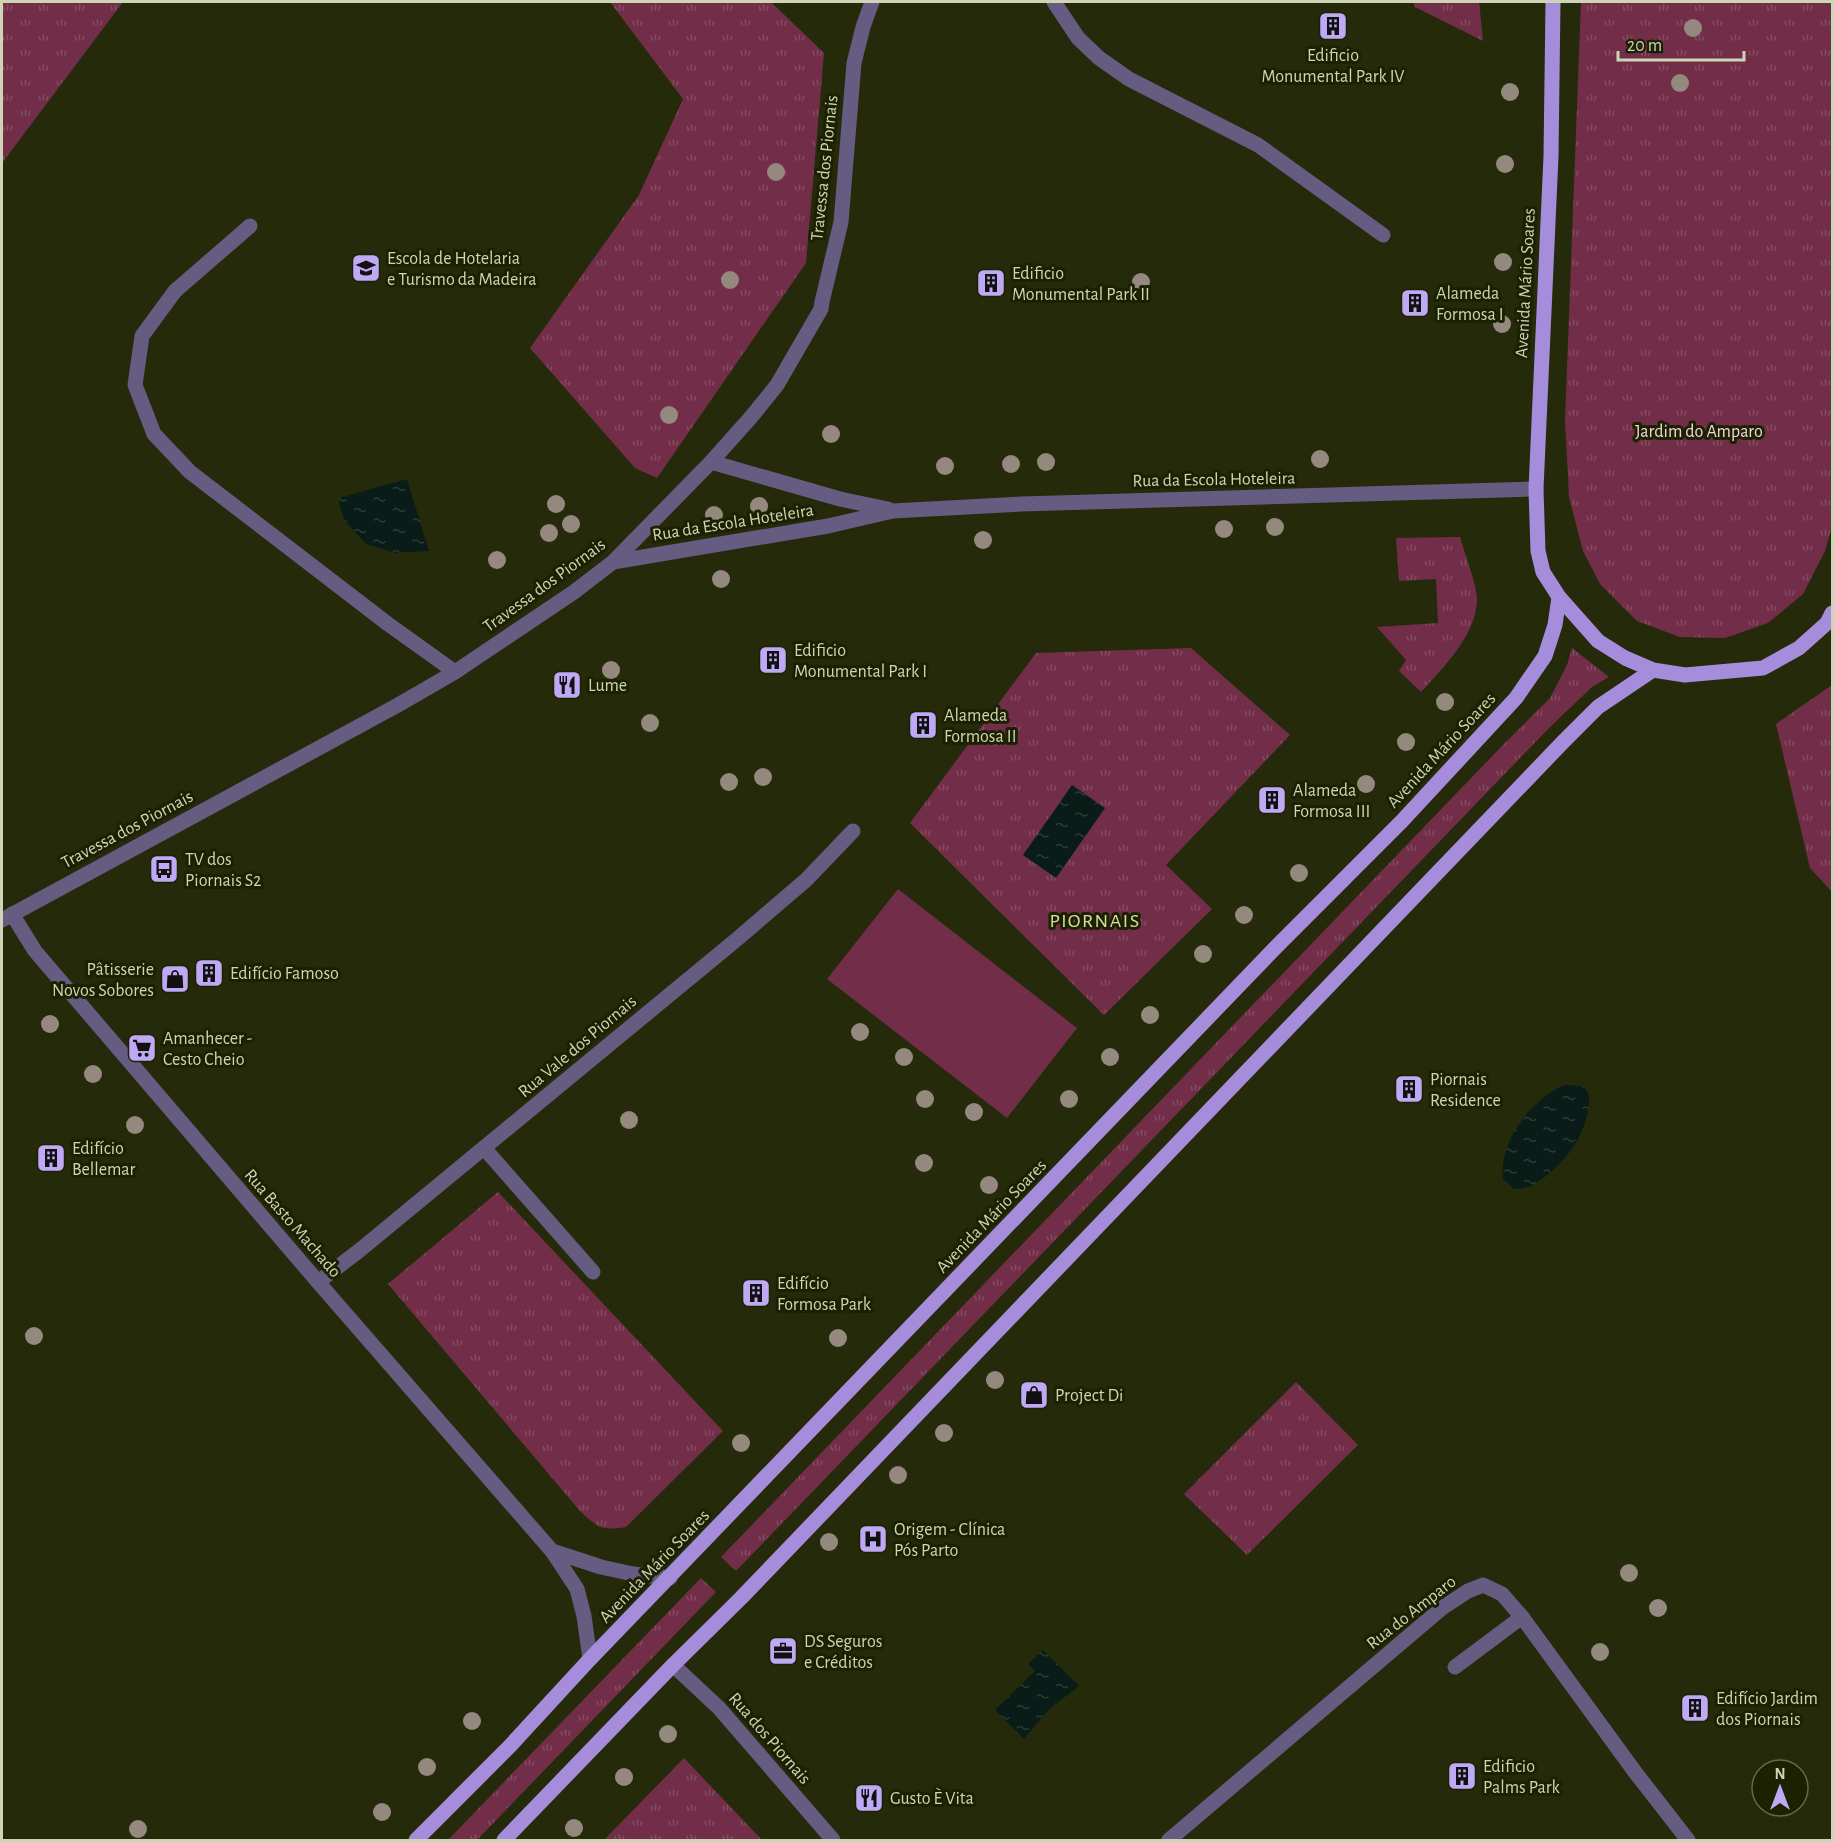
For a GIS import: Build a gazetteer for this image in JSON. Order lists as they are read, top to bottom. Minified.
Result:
{"streets":{"main road":["Avenida Mário Soares"],"street":["Travessa dos Piornais","Rua da Escola Hoteleira","Rua Vale dos Piornais","Rua Basto Machado","Rua do Amparo","Rua dos Piornais"]},"crossings":[["Travessa dos Piornais","Rua da Escola Hoteleira"],["Travessa dos Piornais","Rua Basto Machado"],["Avenida Mário Soares","Rua da Escola Hoteleira"],["Avenida Mário Soares","Rua Basto Machado"],["Rua Vale dos Piornais","Rua Basto Machado"]],"districts":["PIORNAIS"],"parks":["Jardim do Amparo"],"places":{"building":["Edificio Monumental Park IV","Edificio Monumental Park II","Alameda Formosa I","Edificio Monumental Park I","Alameda Formosa II","Alameda Formosa III","Edifício Famoso","Piornais Residence","Edifício Bellemar","Edifício Formosa Park","Edifício Jardim dos Piornais","Edificio Palms Park"],"school or university":["Escola de Hotelaria e Turismo da Madeira"],"restaurant":["Lume","Gusto È Vita"],"bus stop":["TV dos Piornais S2"],"shop":["Pâtisserie Novos Sobores","Project Di"],"supermarket":["Amanhecer - Cesto Cheio"],"hospital":["Origem - Clínica Pós Parto"],"office":["DS Seguros e Créditos"]},"scale_bar":"20 m","north":"top"}
